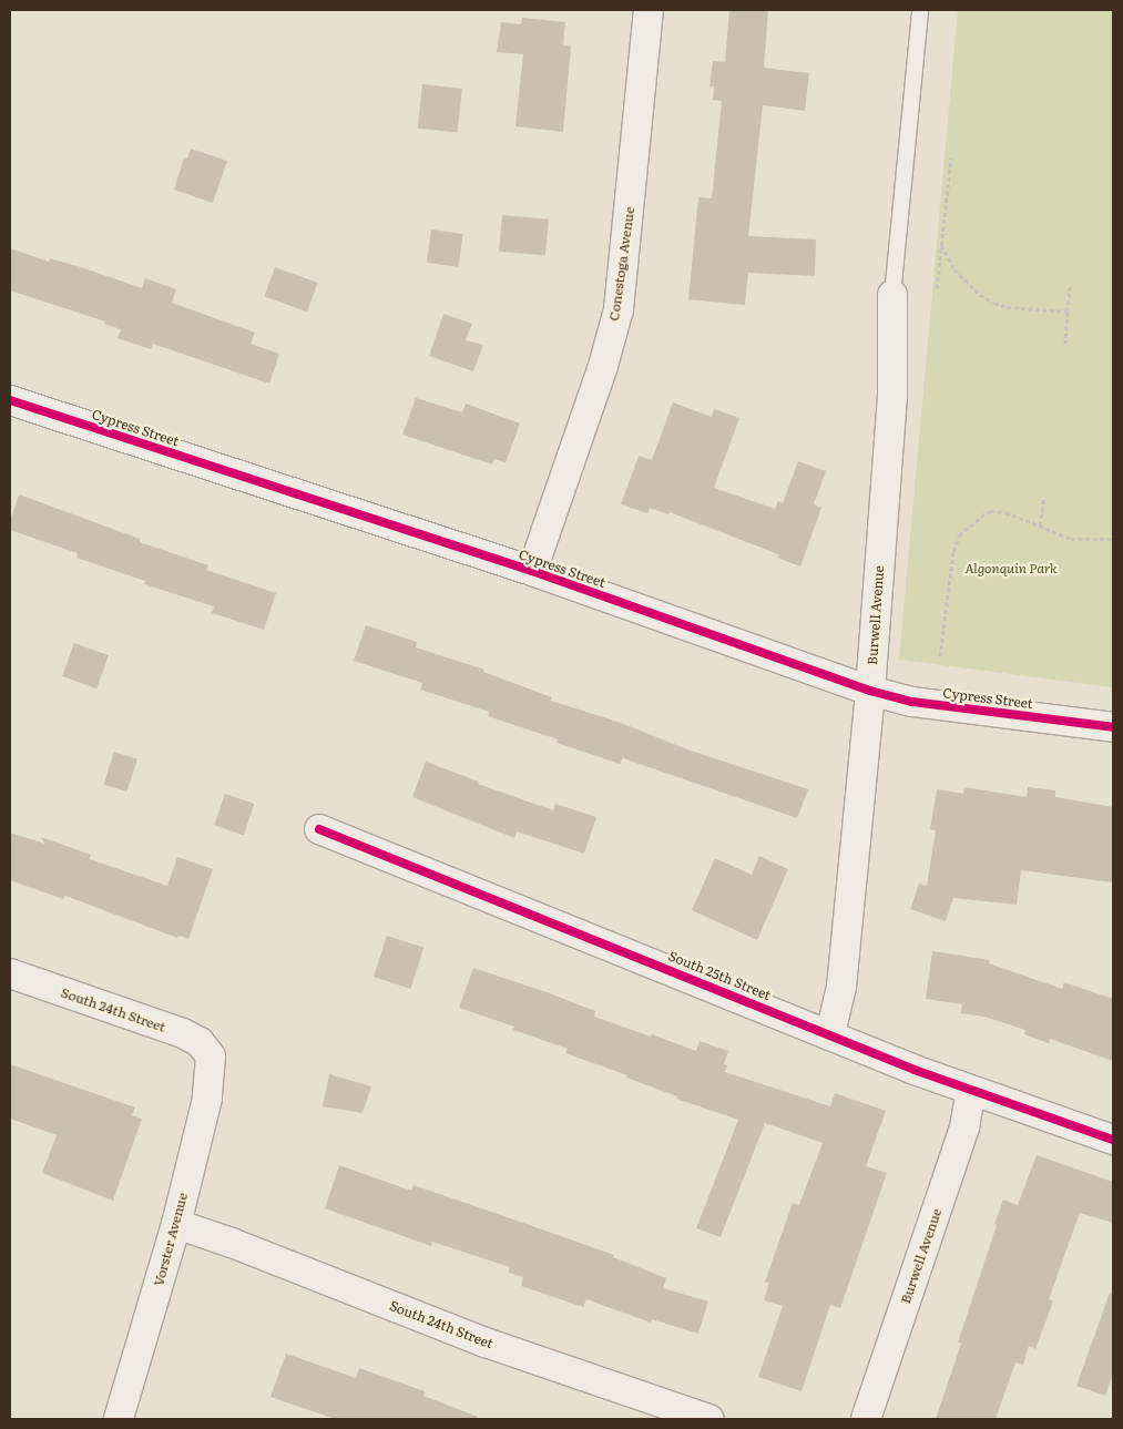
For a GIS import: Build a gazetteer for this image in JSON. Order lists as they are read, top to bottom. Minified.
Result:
{"streets":{"street":["Conestoga Avenue","Cypress Street","Burwell Avenue","South 25th Street","South 24th Street","Vorster Avenue"]},"crossings":[["Conestoga Avenue","Cypress Street"],["Cypress Street","Burwell Avenue"],["Burwell Avenue","South 25th Street"],["South 24th Street","Vorster Avenue"]],"parks":["Algonquin Park"]}
